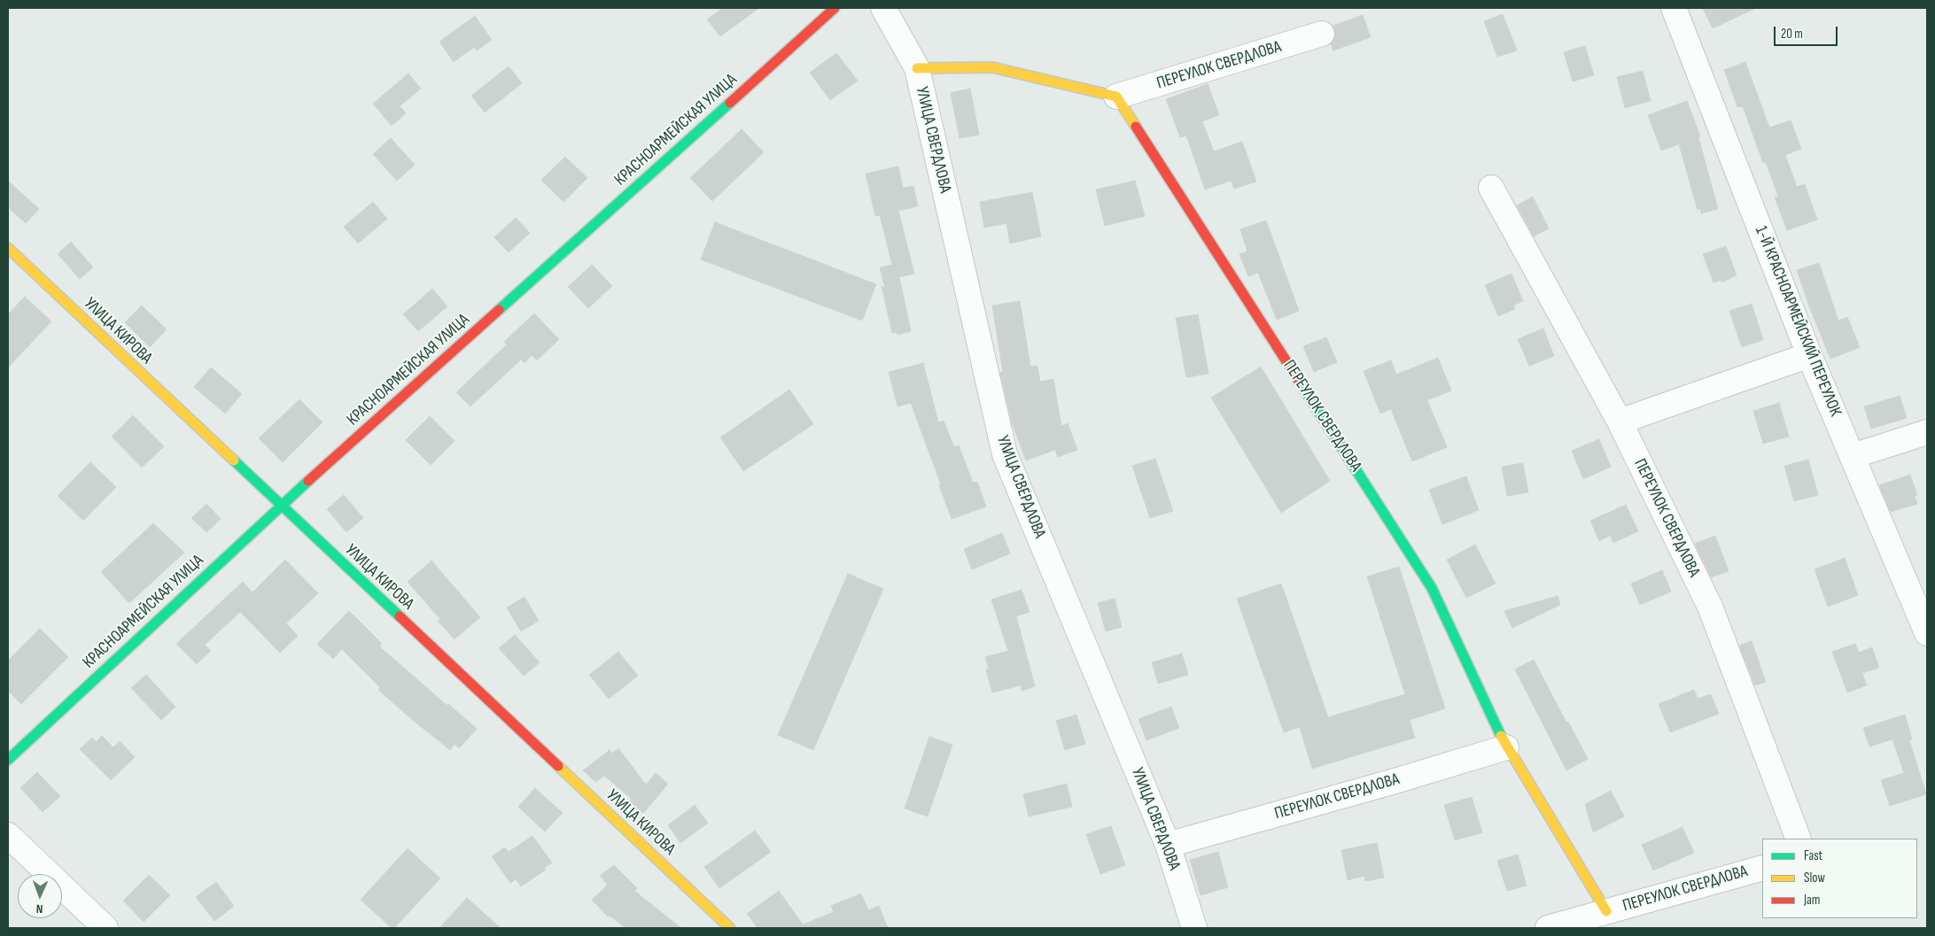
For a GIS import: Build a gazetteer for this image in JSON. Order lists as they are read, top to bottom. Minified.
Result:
{"streets":{"street":["ПЕРЕУЛОК СВЕРДЛОВА","КРАСНОАРМЕЙСКАЯ УЛИЦА","УЛИЦА СВЕРДЛОВА","1-Й КРАСНОАРМЕЙСКИЙ ПЕРЕУЛОК","УЛИЦА КИРОВА"]},"crossings":[["ПЕРЕУЛОК СВЕРДЛОВА","УЛИЦА СВЕРДЛОВА"],["КРАСНОАРМЕЙСКАЯ УЛИЦА","УЛИЦА КИРОВА"]],"legend":["Fast","Slow","Jam"],"scale_bar":"20 m","north":"bottom"}
